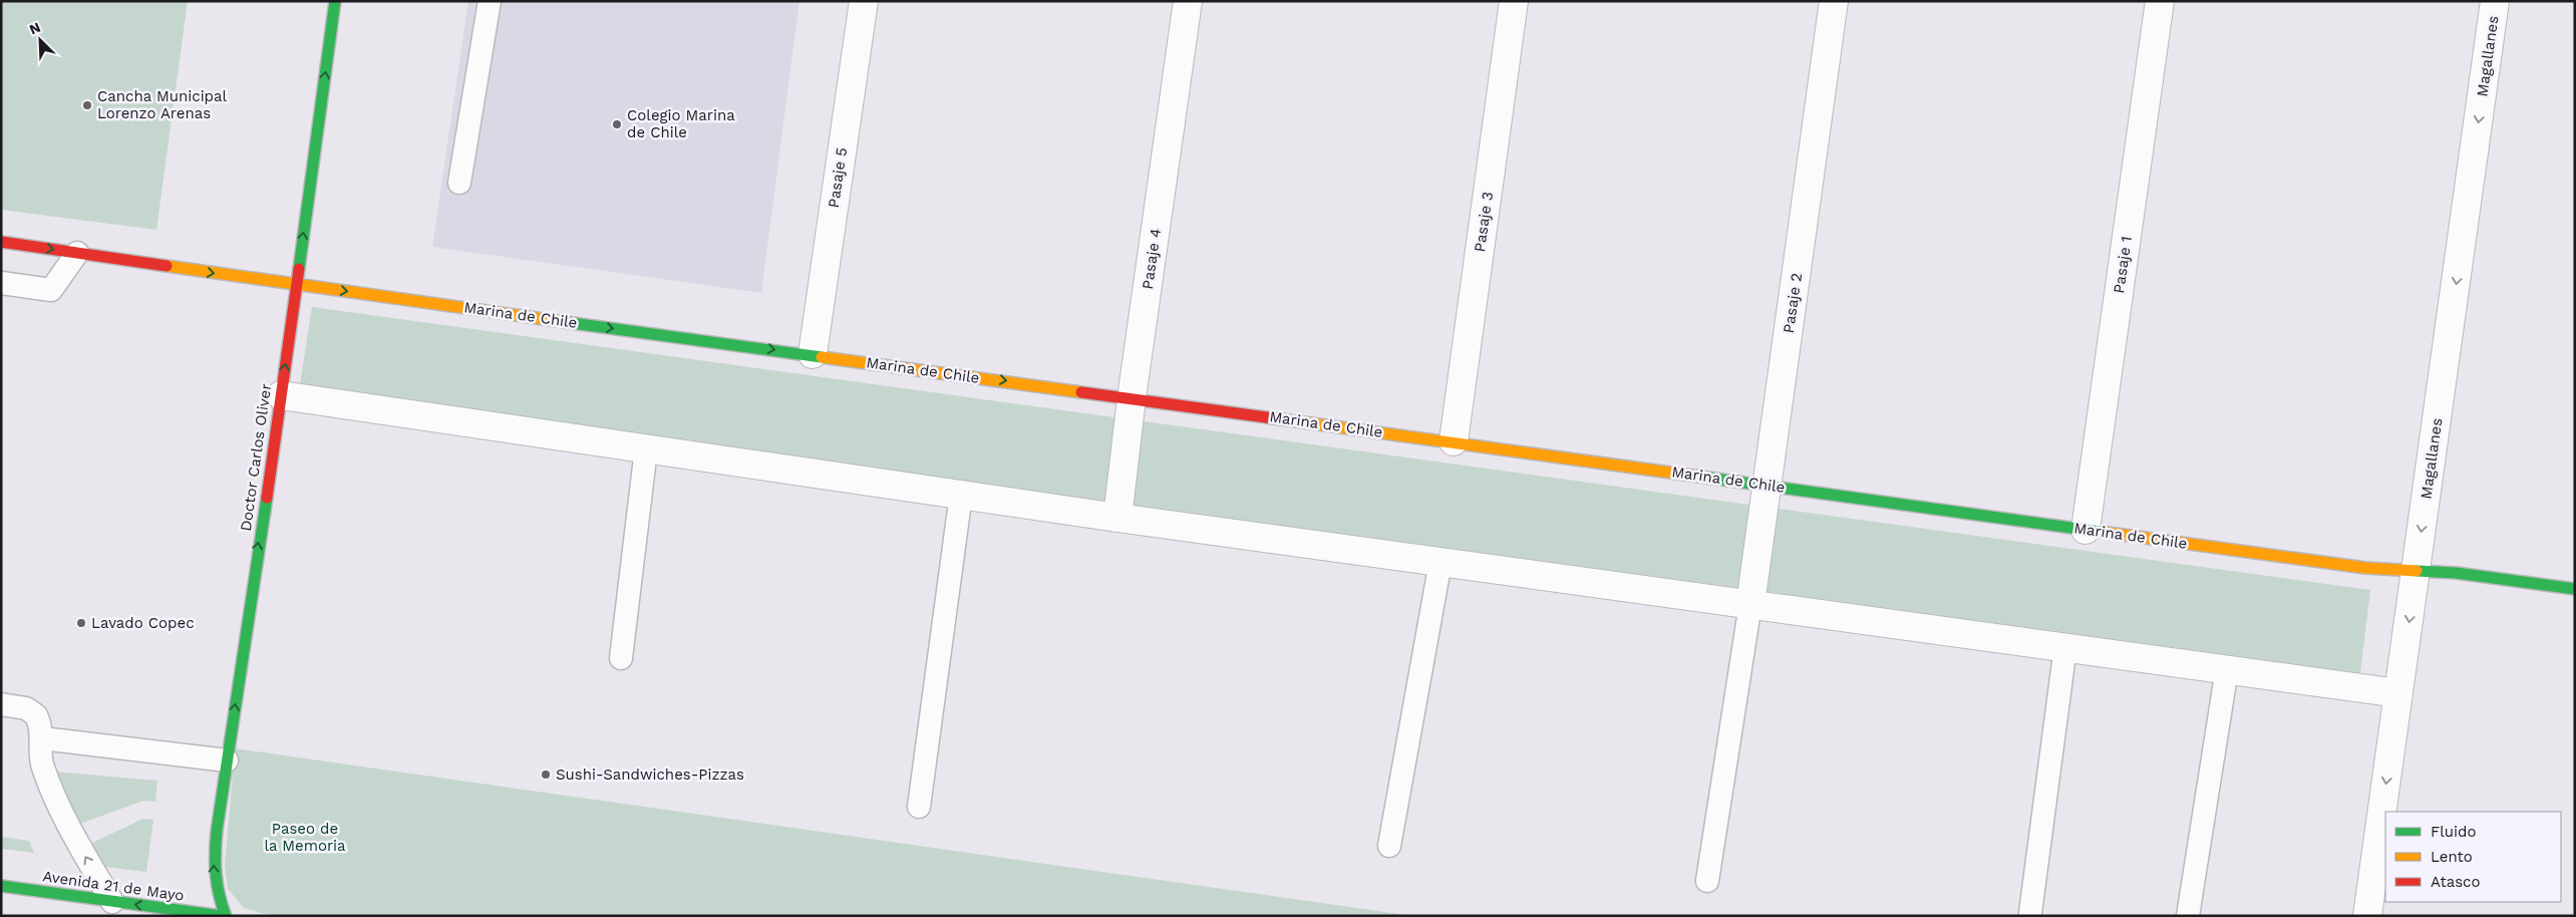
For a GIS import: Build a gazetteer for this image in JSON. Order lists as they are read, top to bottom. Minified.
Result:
{"streets":{"street":["Magallanes","Pasaje 5","Pasaje 3","Pasaje 4","Pasaje 1","Pasaje 2","Marina de Chile","Doctor Carlos Oliver","Avenida 21 de Mayo"]},"crossings":[["Magallanes","Marina de Chile"],["Pasaje 5","Marina de Chile"],["Pasaje 3","Marina de Chile"],["Pasaje 4","Marina de Chile"],["Pasaje 1","Marina de Chile"],["Pasaje 2","Marina de Chile"],["Marina de Chile","Doctor Carlos Oliver"]],"one_way":["Magallanes","Marina de Chile","Doctor Carlos Oliver","Avenida 21 de Mayo"],"parks":["Paseo de la Memoria"],"places":["Cancha Municipal Lorenzo Arenas","Colegio Marina de Chile","Lavado Copec","Sushi-Sandwiches-Pizzas"],"legend":["Fluido","Lento","Atasco"],"north":"top left"}
